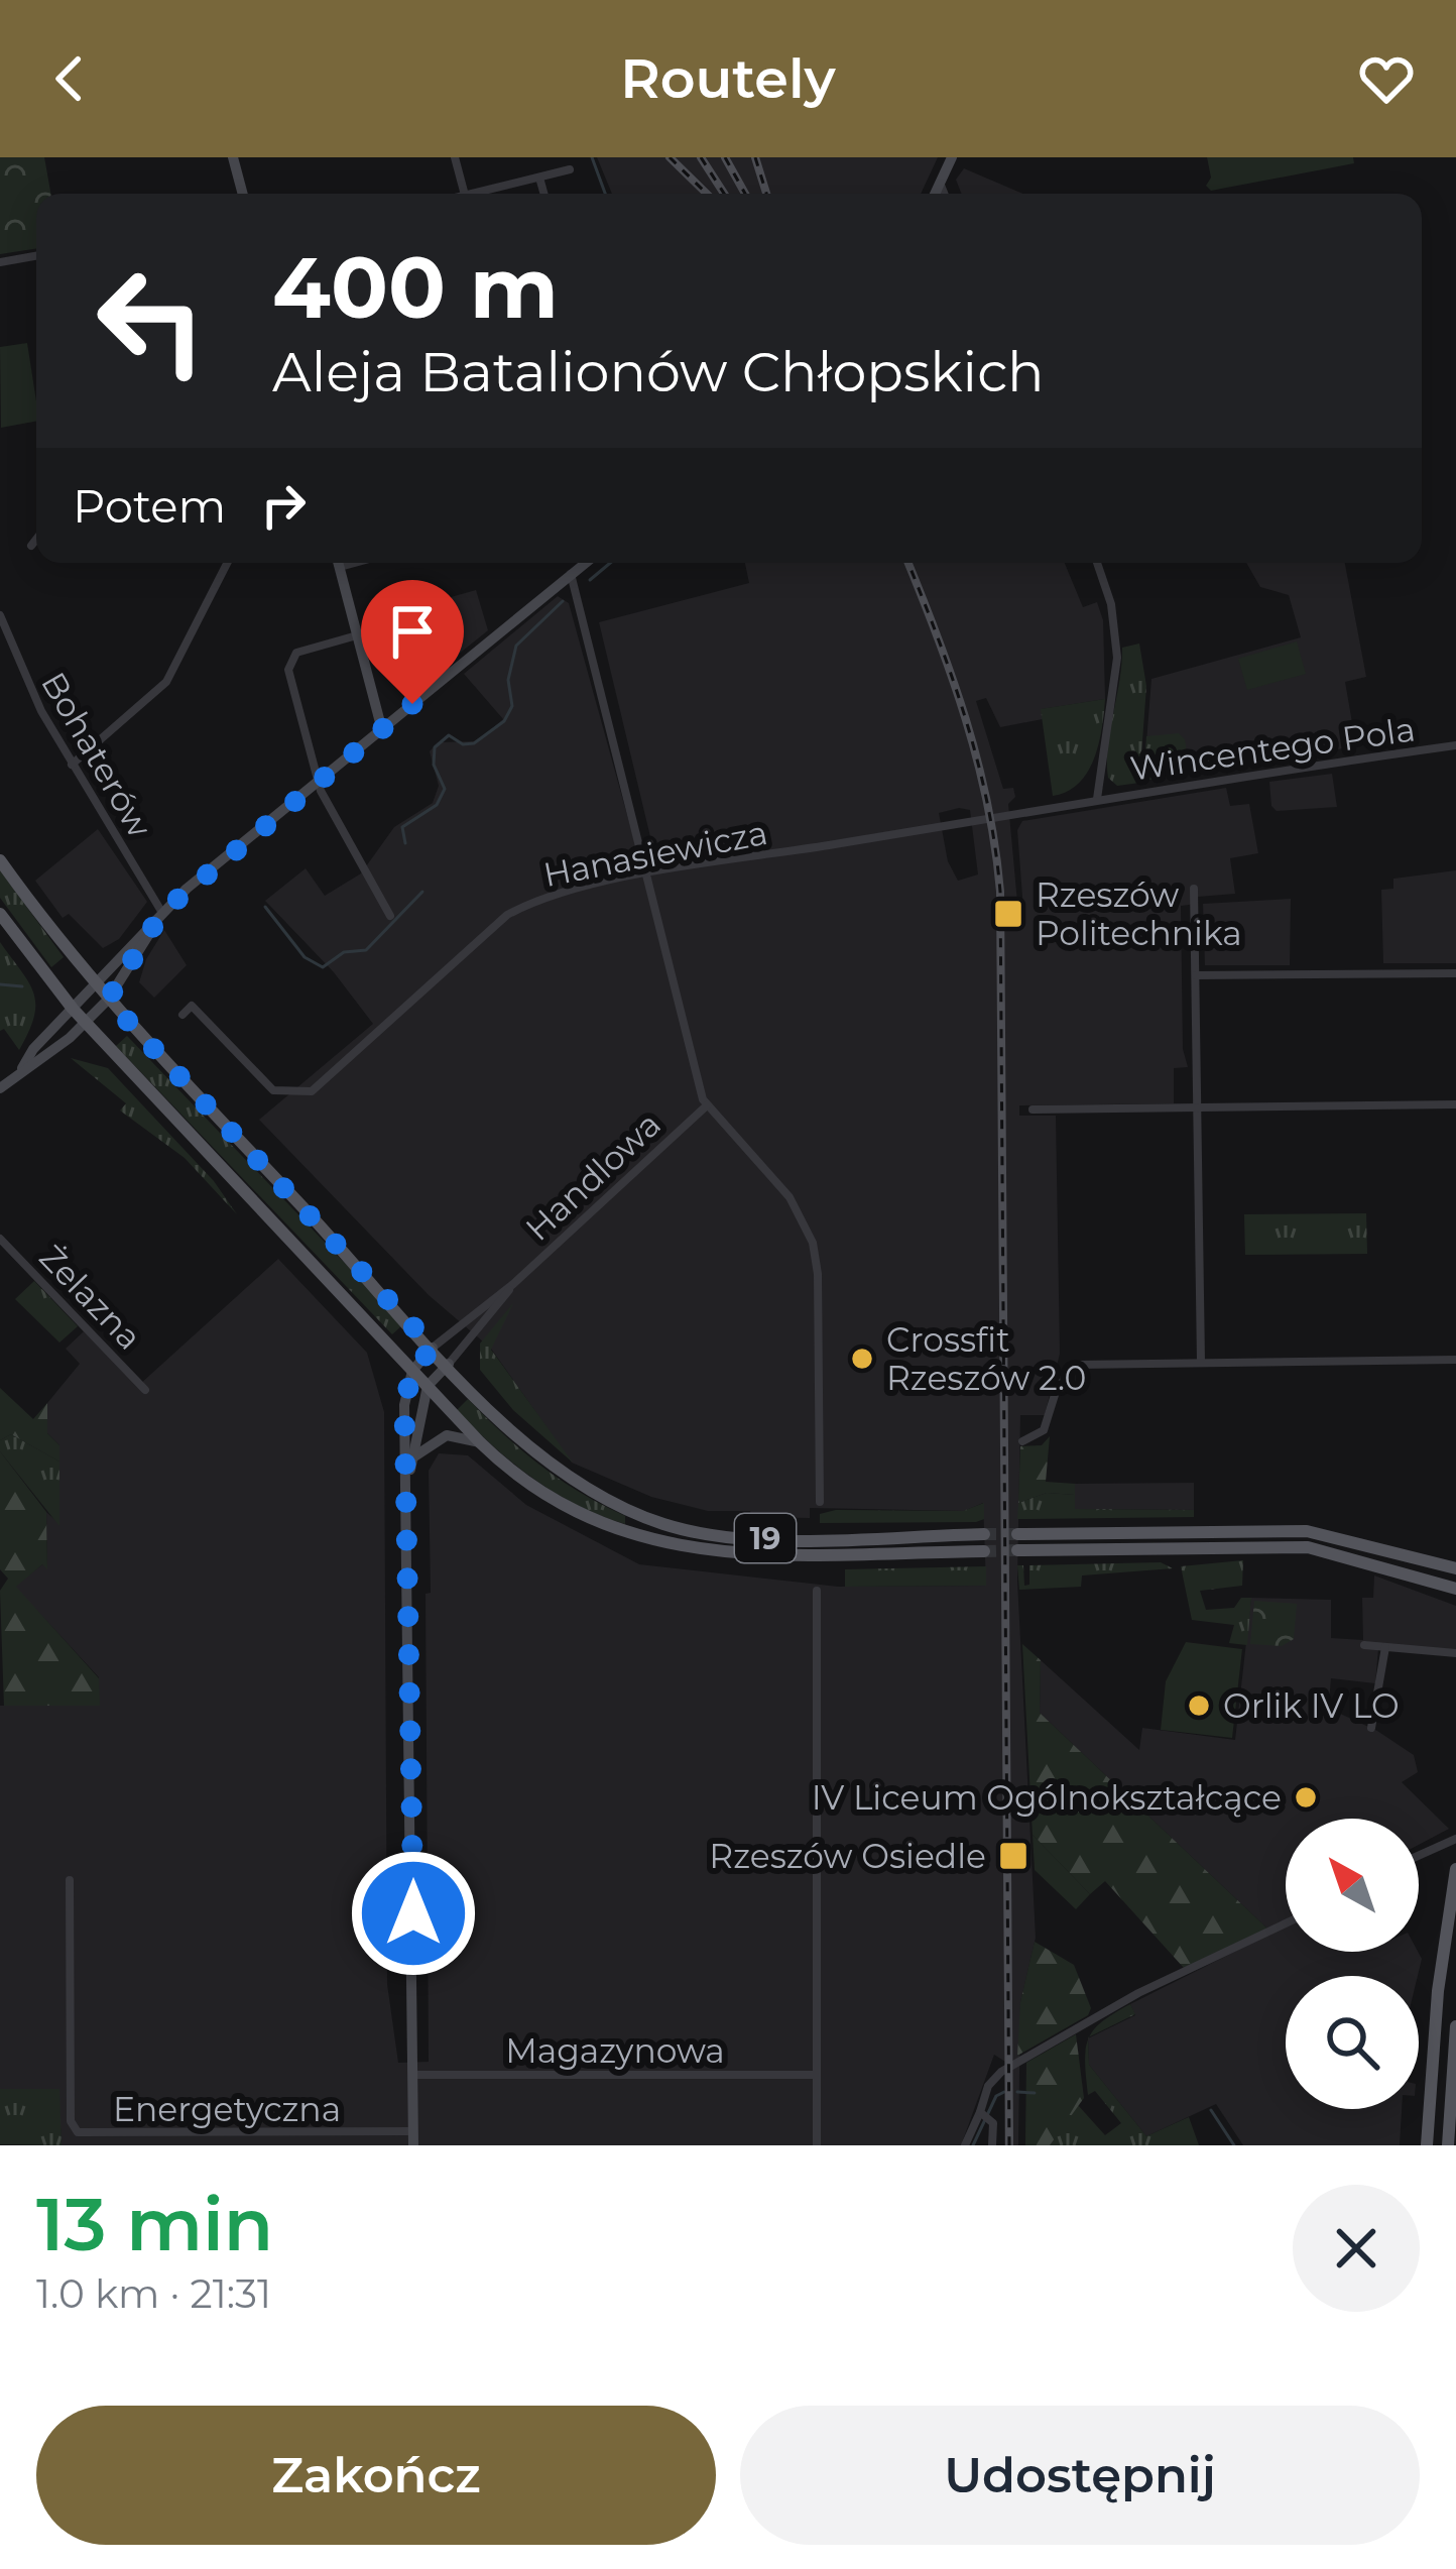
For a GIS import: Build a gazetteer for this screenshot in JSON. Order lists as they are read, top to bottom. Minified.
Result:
{"streets":{"main road":["19"],"street":["Wincentego Pola","Bohaterów","Hanasiewicza","Handlowa","Żelazna","Magazynowa","Energetyczna"]},"crossings":[["Wincentego Pola","Hanasiewicza"],["Handlowa","19"]],"places":{"transit":["Rzeszów Politechnika","Rzeszów Osiedle"],"other":["Crossfit Rzeszów 2.0","Orlik IV LO","IV Liceum Ogólnokształcące"]},"north":"top left","page":{"header":"Routely","turn":["400 m","Aleja Batalionów Chłopskich"],"then":"Potem","heading":["13 min","1.0 km · 21:31"],"buttons":["Zakończ","Udostępnij"]}}
